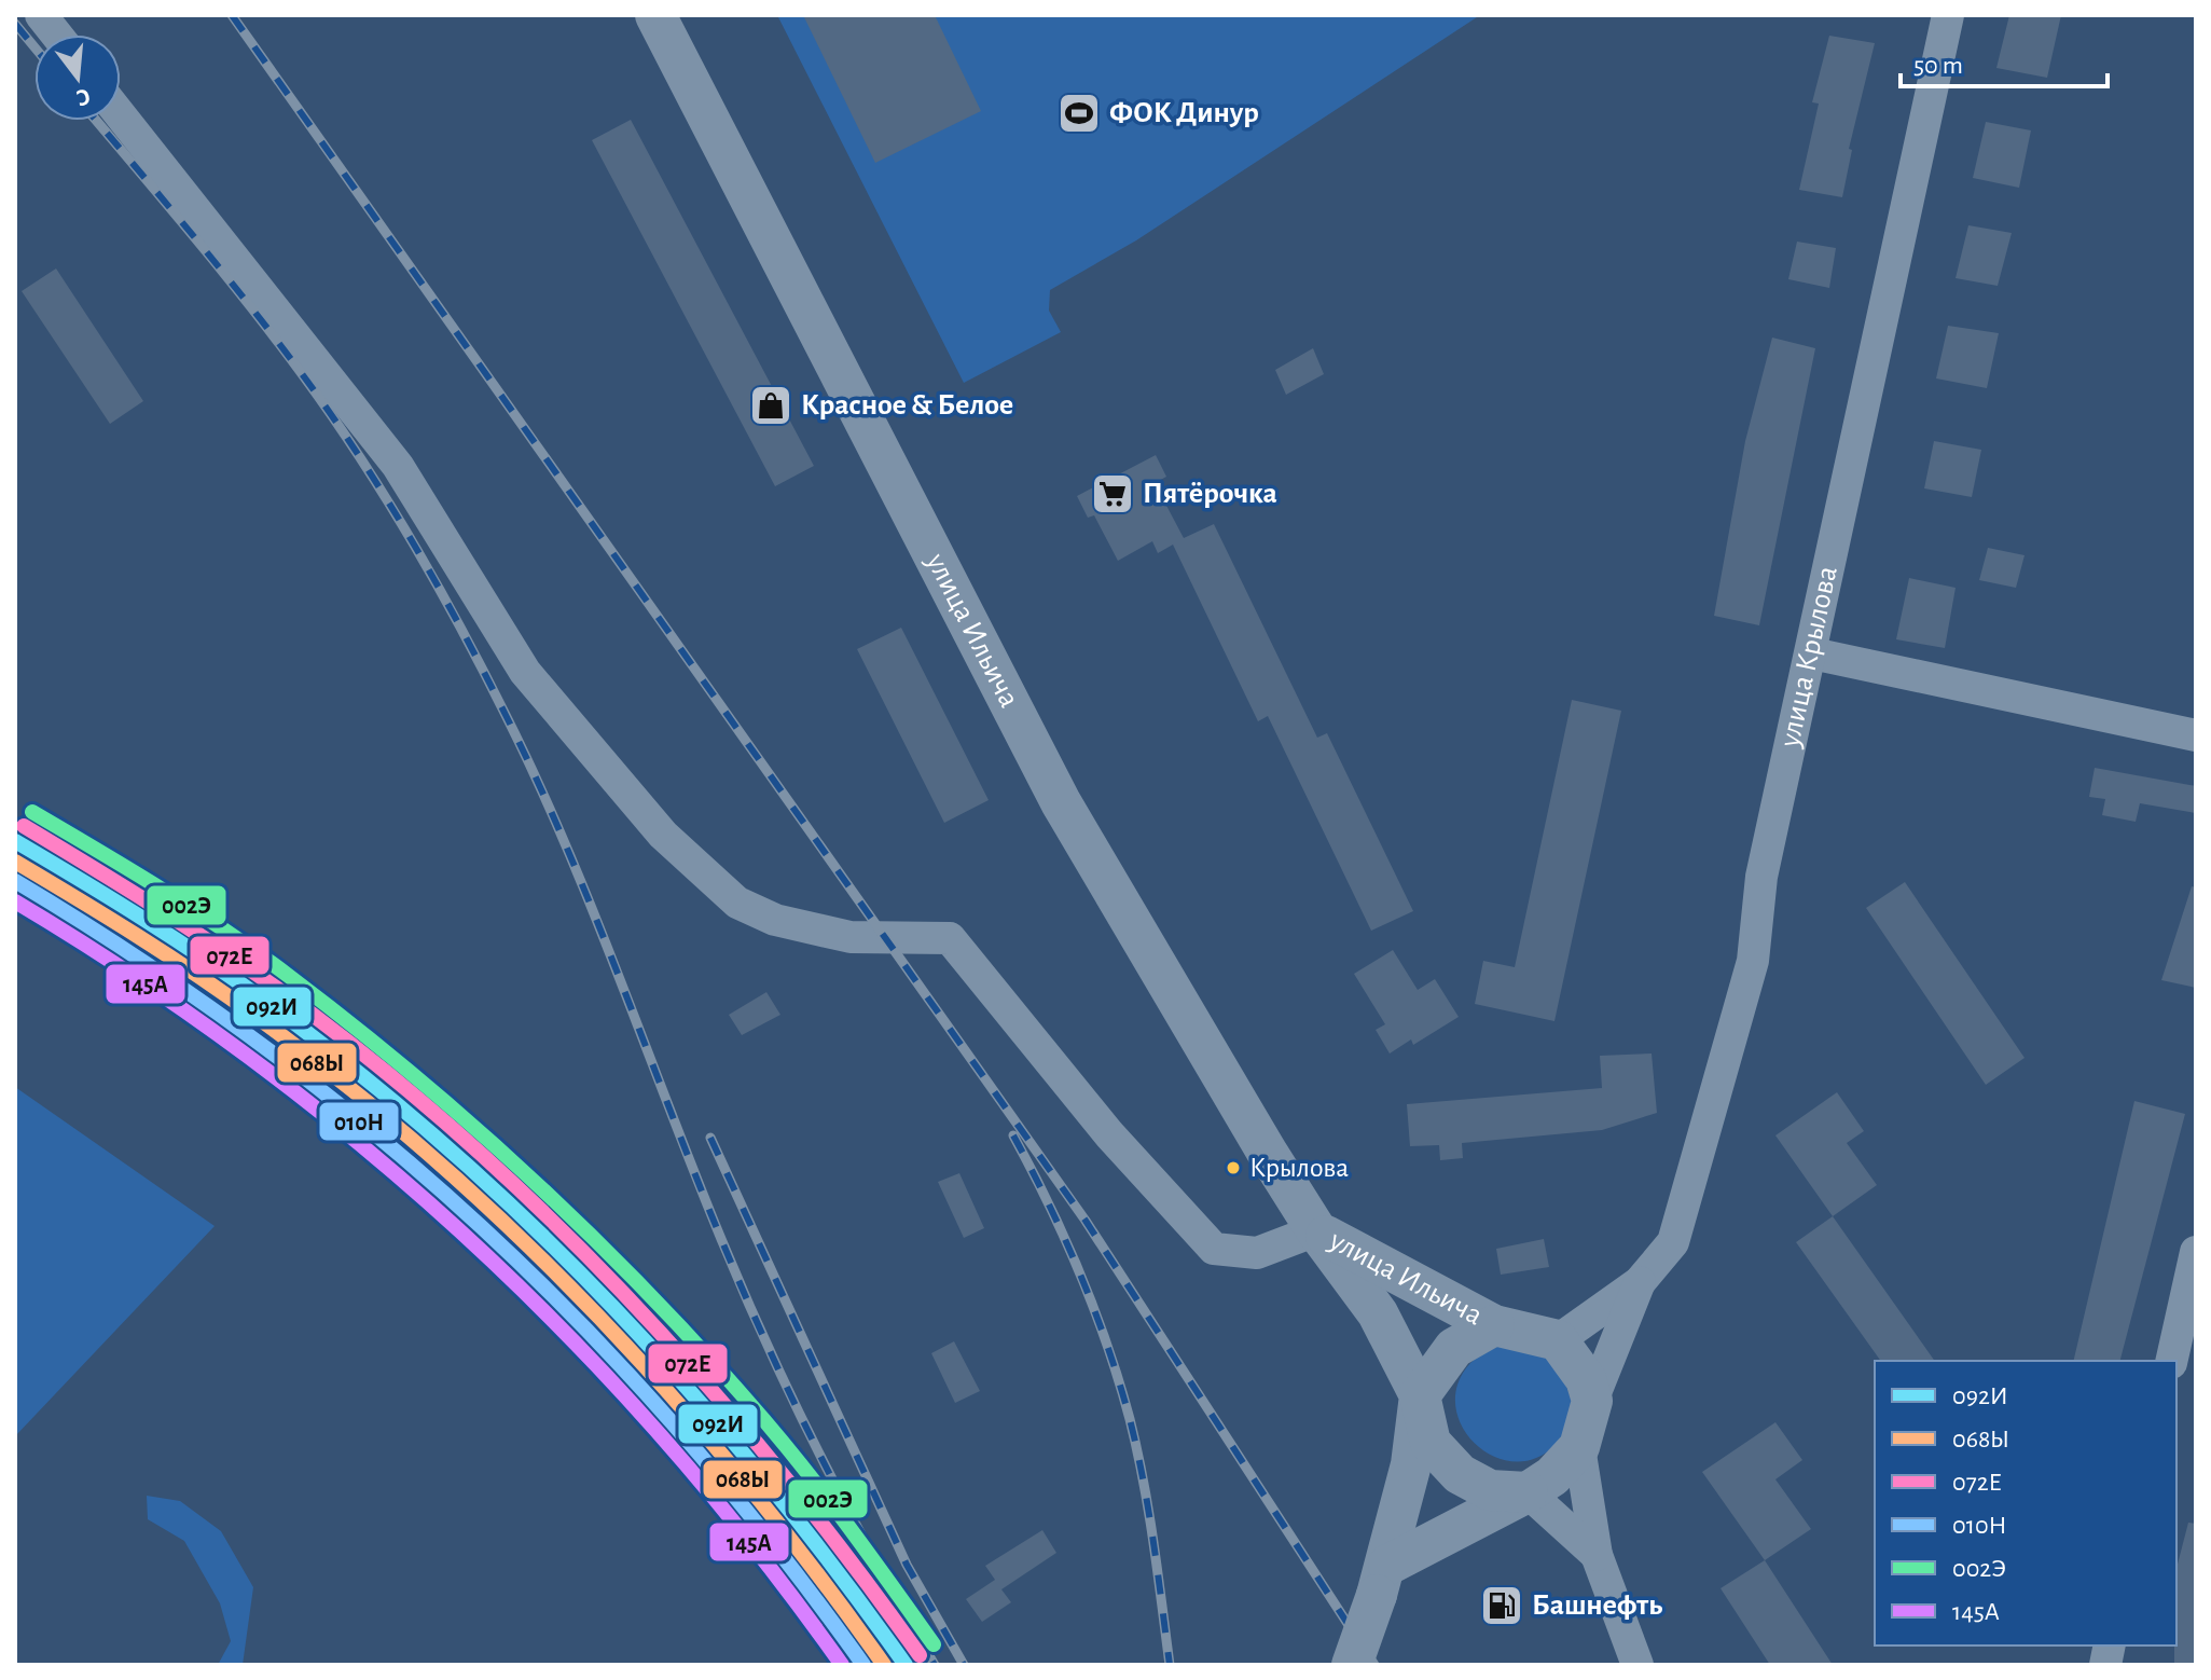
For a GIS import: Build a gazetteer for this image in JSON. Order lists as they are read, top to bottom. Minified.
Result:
{"streets":{"street":["улица Ильича","улица Крылова"]},"places":{"sports":["ФОК Динур"],"shop":["Красное & Белое"],"supermarket":["Пятёрочка"],"other":["Крылова"],"fuel station":["Башнефть"]},"lines":["transit line 002Э","transit line 072Е","transit line 092И","transit line 068Ы","transit line 010Н","transit line 145А"],"legend":["092И","068Ы","072Е","010Н","002Э","145А"],"scale_bar":"50 m","north":"bottom"}
